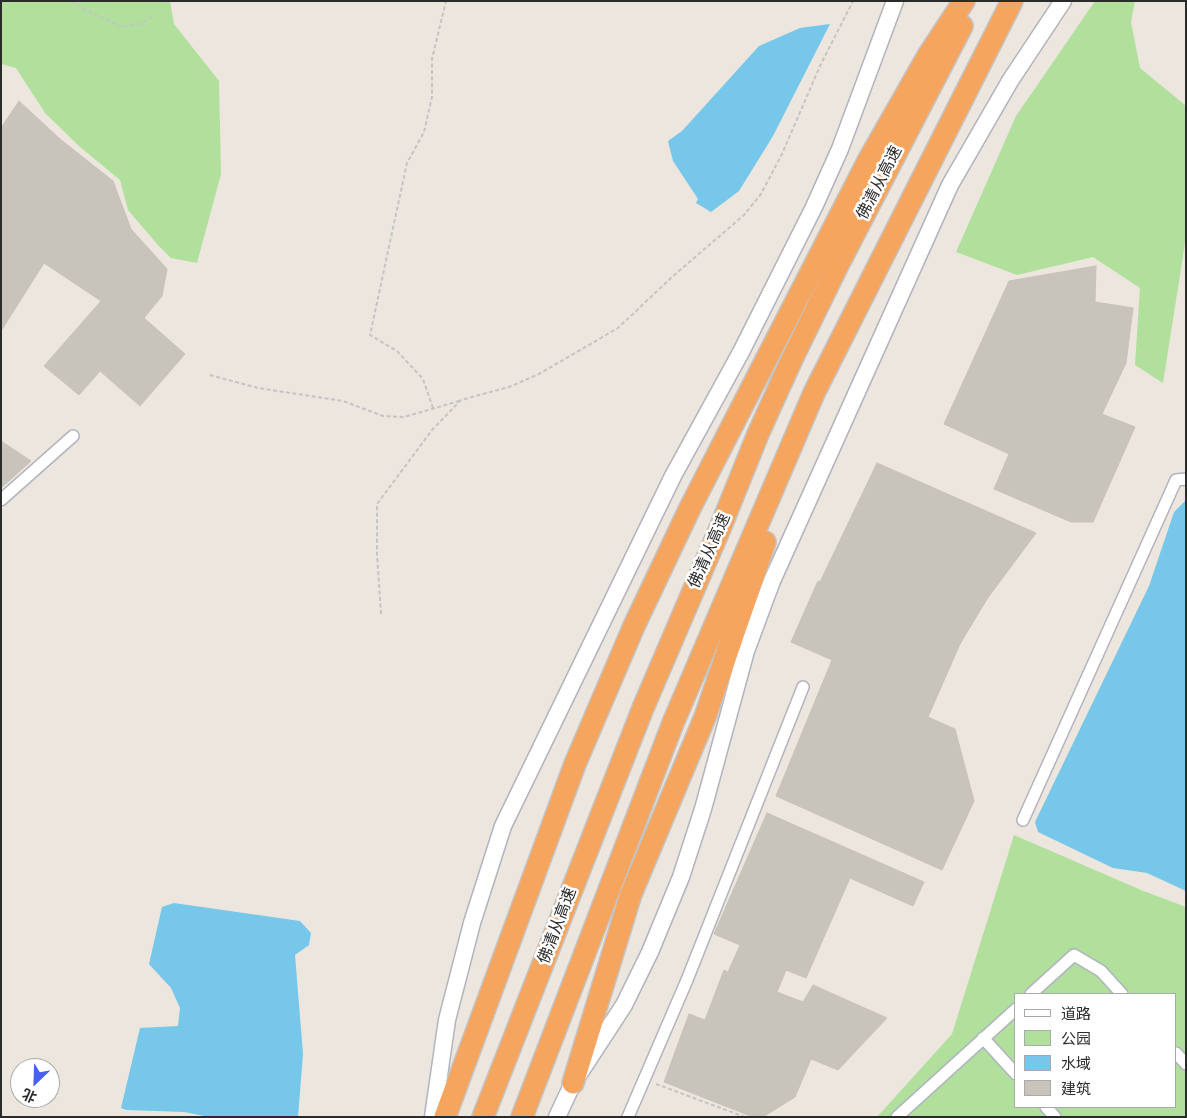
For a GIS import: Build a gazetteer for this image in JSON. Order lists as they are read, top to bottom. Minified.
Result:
{"streets":{"highway":["佛清从高速"]},"legend":["道路","公园","水域","建筑"],"north":"bottom left"}
